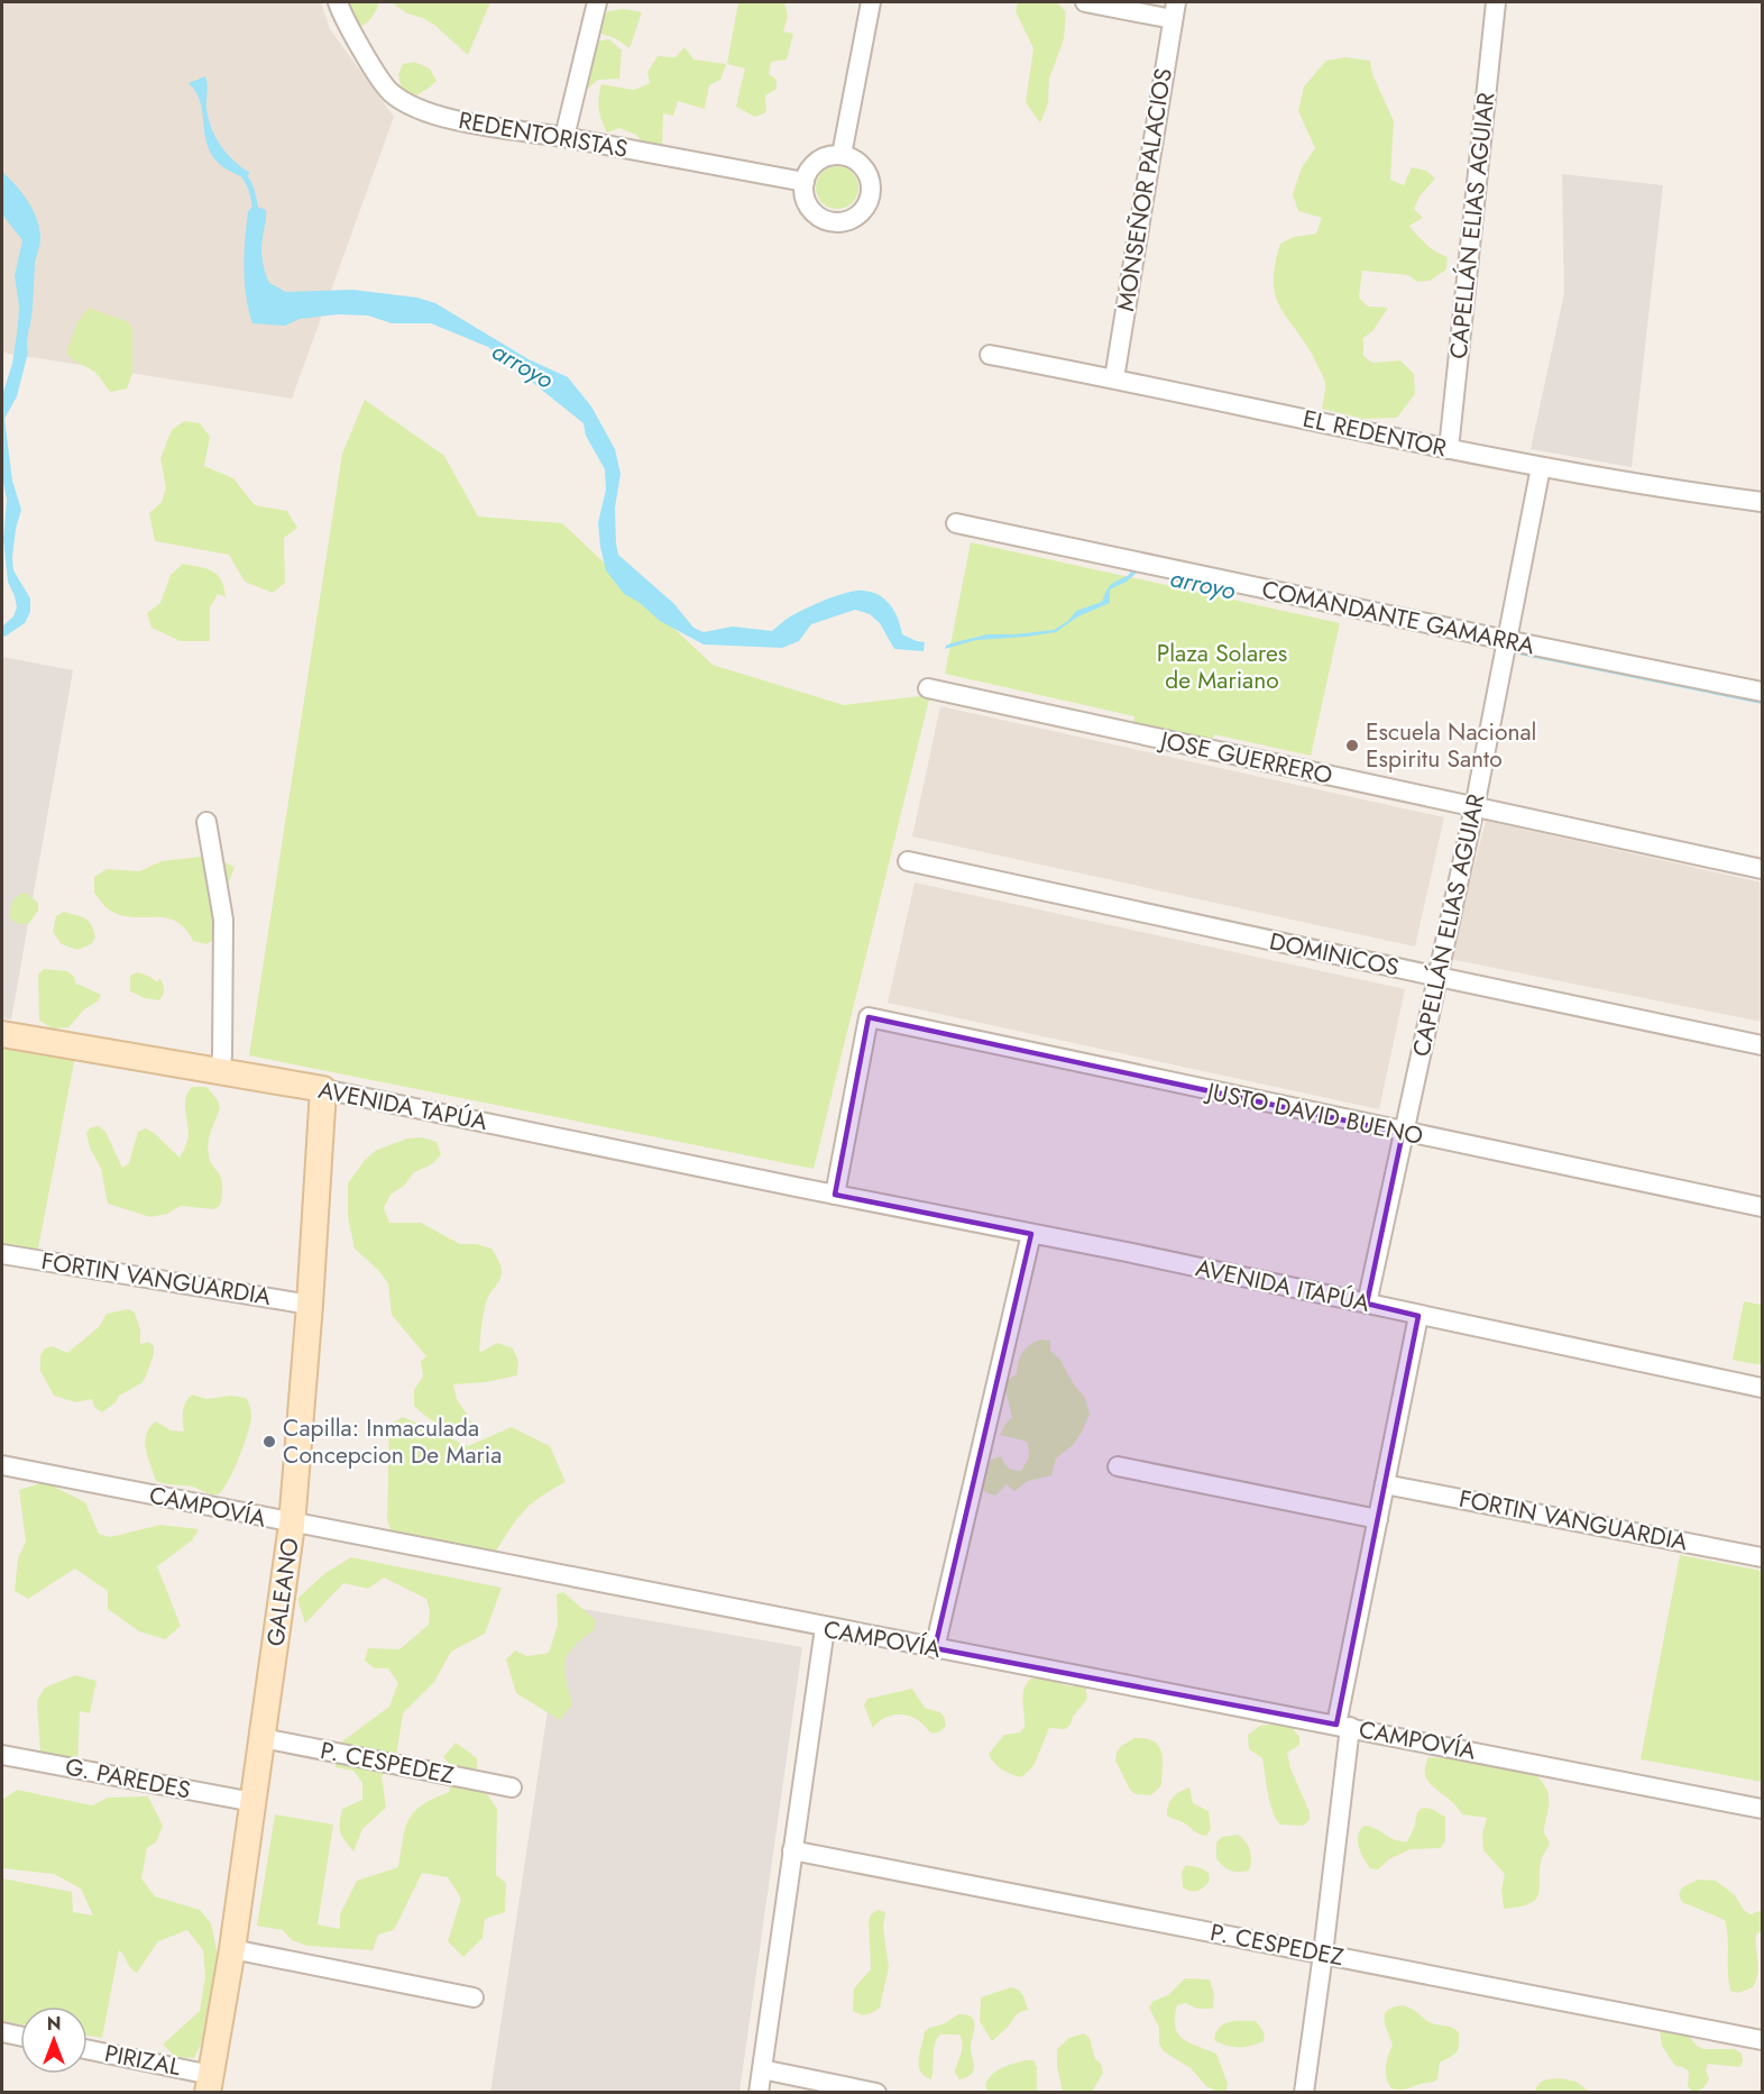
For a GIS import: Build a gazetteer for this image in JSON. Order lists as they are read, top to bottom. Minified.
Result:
{"streets":{"street":["REDENTORISTAS","MONSEÑOR PALACIOS","CAPELLÁN ELIAS AGUIAR","EL REDENTOR","COMANDANTE GAMARRA","JOSE GUERRERO","DOMINICOS","AVENIDA TAPÚA","JUSTO DAVID BUENO","FORTIN VANGUARDIA","AVENIDA ITAPÚA","CAMPOVÍA","GALEANO","P. CESPEDEZ","G. PAREDES","PIRIZAL"]},"crossings":[["MONSEÑOR PALACIOS","EL REDENTOR"],["CAPELLÁN ELIAS AGUIAR","EL REDENTOR"],["CAPELLÁN ELIAS AGUIAR","COMANDANTE GAMARRA"],["CAPELLÁN ELIAS AGUIAR","JOSE GUERRERO"],["CAPELLÁN ELIAS AGUIAR","DOMINICOS"],["CAPELLÁN ELIAS AGUIAR","JUSTO DAVID BUENO"],["CAPELLÁN ELIAS AGUIAR","AVENIDA ITAPÚA"],["AVENIDA TAPÚA","AVENIDA ITAPÚA"],["AVENIDA TAPÚA","GALEANO"],["JUSTO DAVID BUENO","AVENIDA ITAPÚA"],["FORTIN VANGUARDIA","GALEANO"],["CAMPOVÍA","GALEANO"],["GALEANO","P. CESPEDEZ"],["GALEANO","G. PAREDES"],["GALEANO","PIRIZAL"]],"water":["arroyo"],"parks":["Plaza Solares de Mariano"],"places":["Escuela Nacional Espiritu Santo","Capilla: Inmaculada Concepcion De Maria"],"north":"top"}
